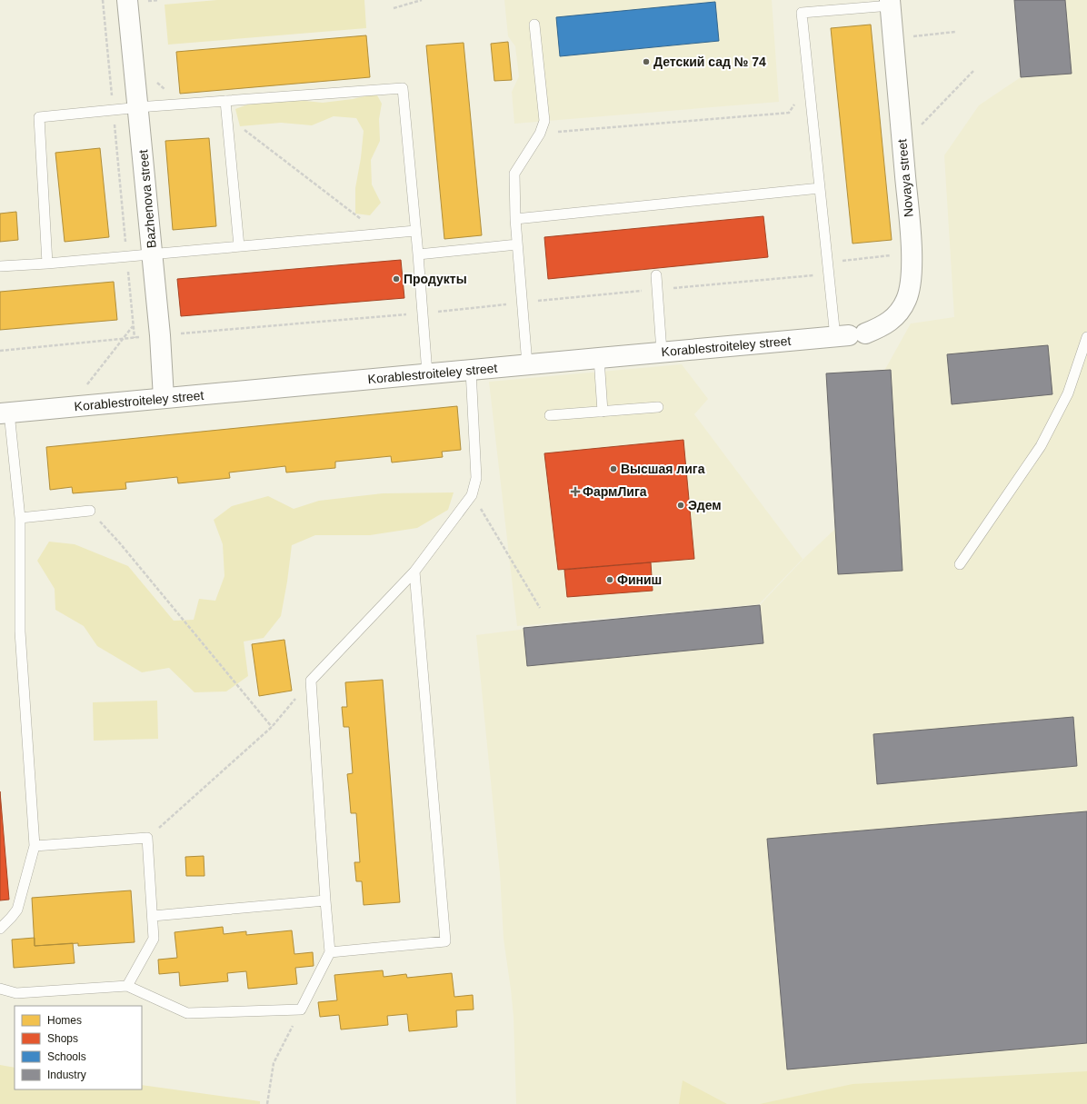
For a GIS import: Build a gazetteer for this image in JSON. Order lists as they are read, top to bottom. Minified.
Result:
{"streets":{"street":["Novaya street","Bazhenova street","Korablestroiteley street"]},"crossings":[["Novaya street","Korablestroiteley street"],["Bazhenova street","Korablestroiteley street"]],"places":{"other":["Детский сад № 74","Продукты","Высшая лига","Эдем","Финиш"],"health":["ФармЛига"]},"legend":["Homes","Shops","Schools","Industry"]}
